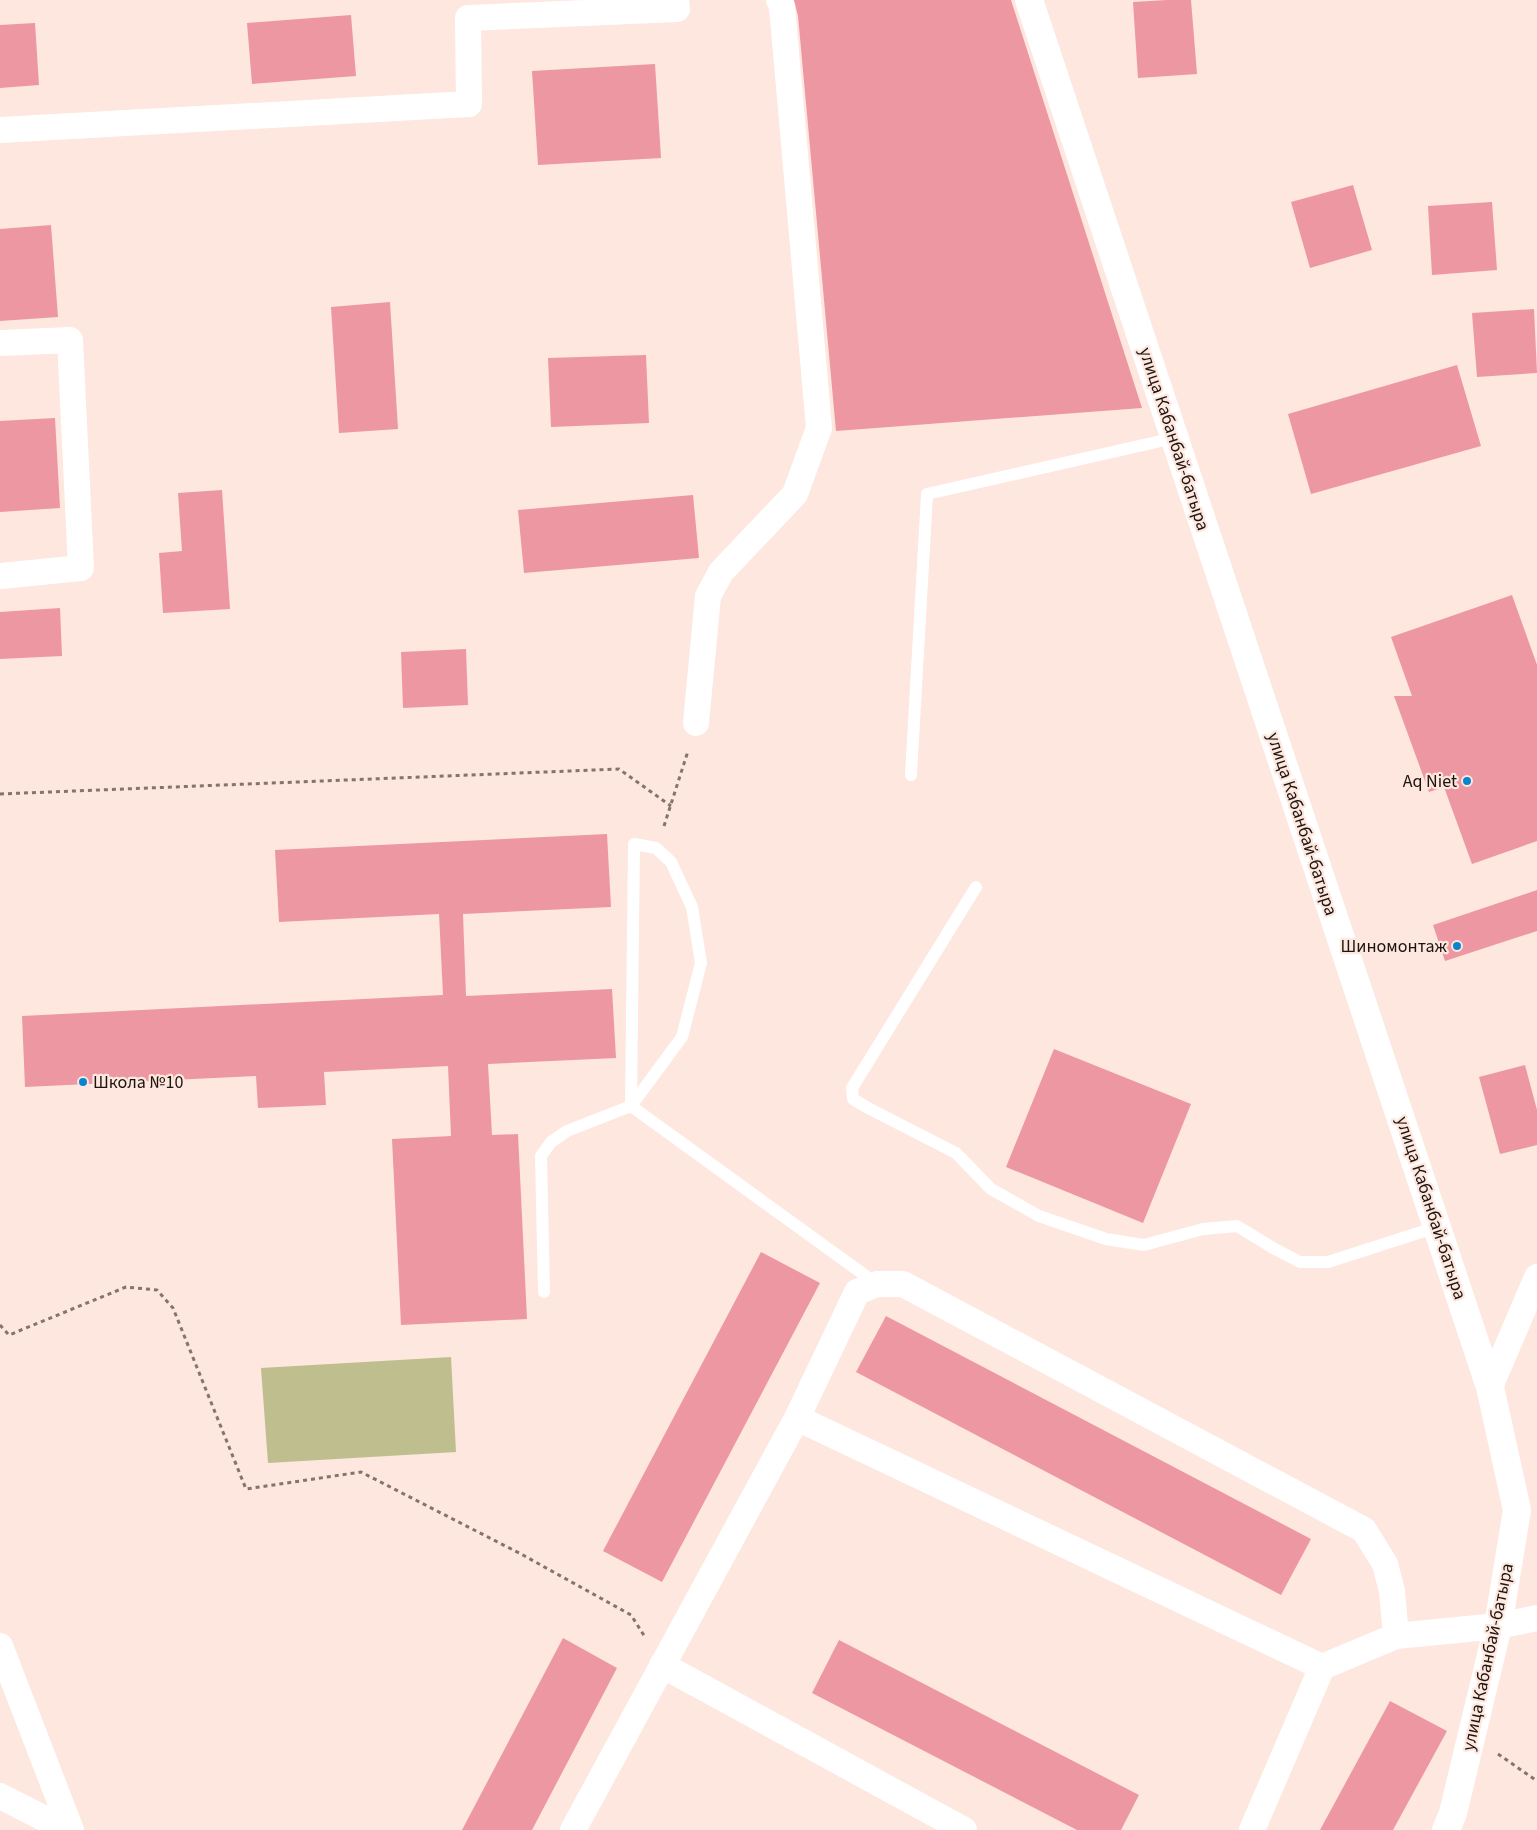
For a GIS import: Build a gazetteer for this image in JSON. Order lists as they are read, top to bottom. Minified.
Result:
{"streets":{"main road":["улица Кабанбай-батыра"]},"places":["Aq Niet","Шиномонтаж","Школа №10"]}
